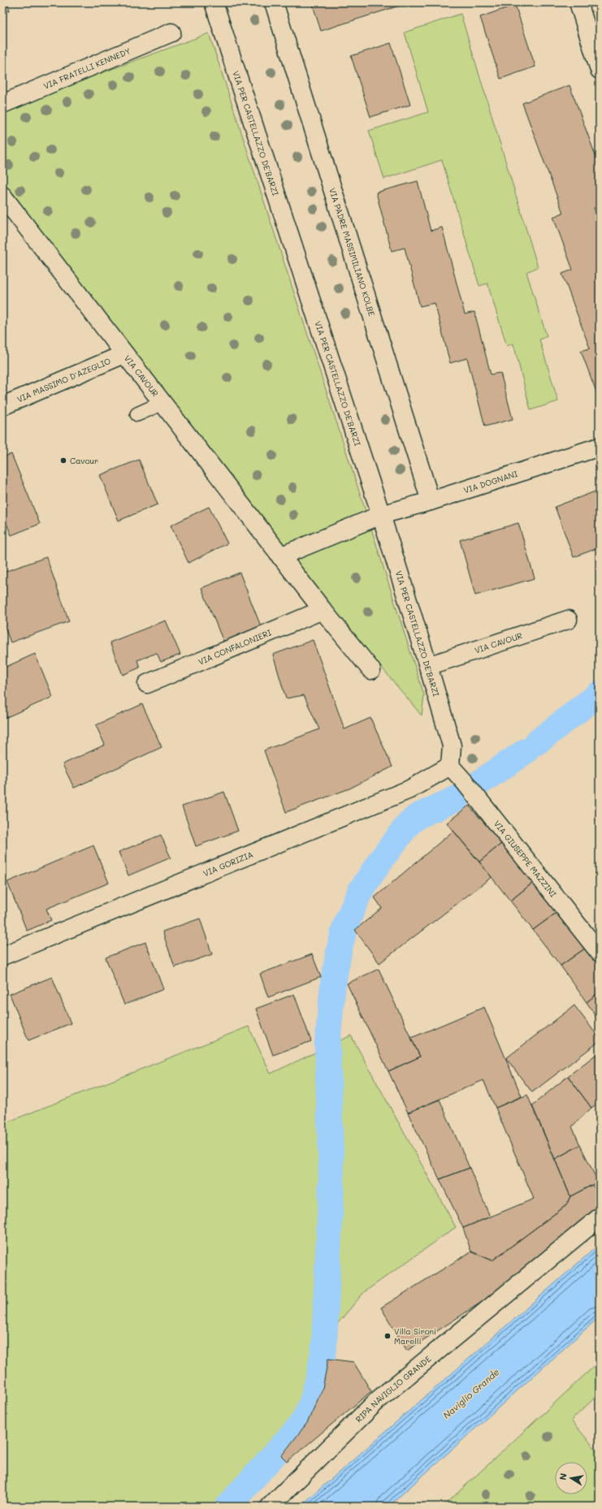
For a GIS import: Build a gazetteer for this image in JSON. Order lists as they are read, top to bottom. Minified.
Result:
{"streets":{"street":["VIA FRATELLI KENNEDY","VIA PER CASTELLAZZO DE'BARZI","VIA PADRE MASSIMILIANO KOLBE","VIA CAVOUR","VIA MASSIMO D'AZEGLIO","VIA DOGNANI","VIA CONFALONIERI","VIA GIUSEPPE MAZZINI","VIA GORIZIA","RIPA NAVIGLIO GRANDE"]},"crossings":[["VIA PER CASTELLAZZO DE'BARZI","VIA CAVOUR"],["VIA PER CASTELLAZZO DE'BARZI","VIA DOGNANI"],["VIA PER CASTELLAZZO DE'BARZI","VIA GIUSEPPE MAZZINI"],["VIA PER CASTELLAZZO DE'BARZI","VIA GORIZIA"],["VIA PADRE MASSIMILIANO KOLBE","VIA DOGNANI"],["VIA CAVOUR","VIA MASSIMO D'AZEGLIO"],["VIA CAVOUR","VIA CONFALONIERI"],["VIA GIUSEPPE MAZZINI","VIA GORIZIA"]],"water":["Naviglio Grande"],"places":["Cavour","Villa Sironi Marelli"],"north":"left"}
